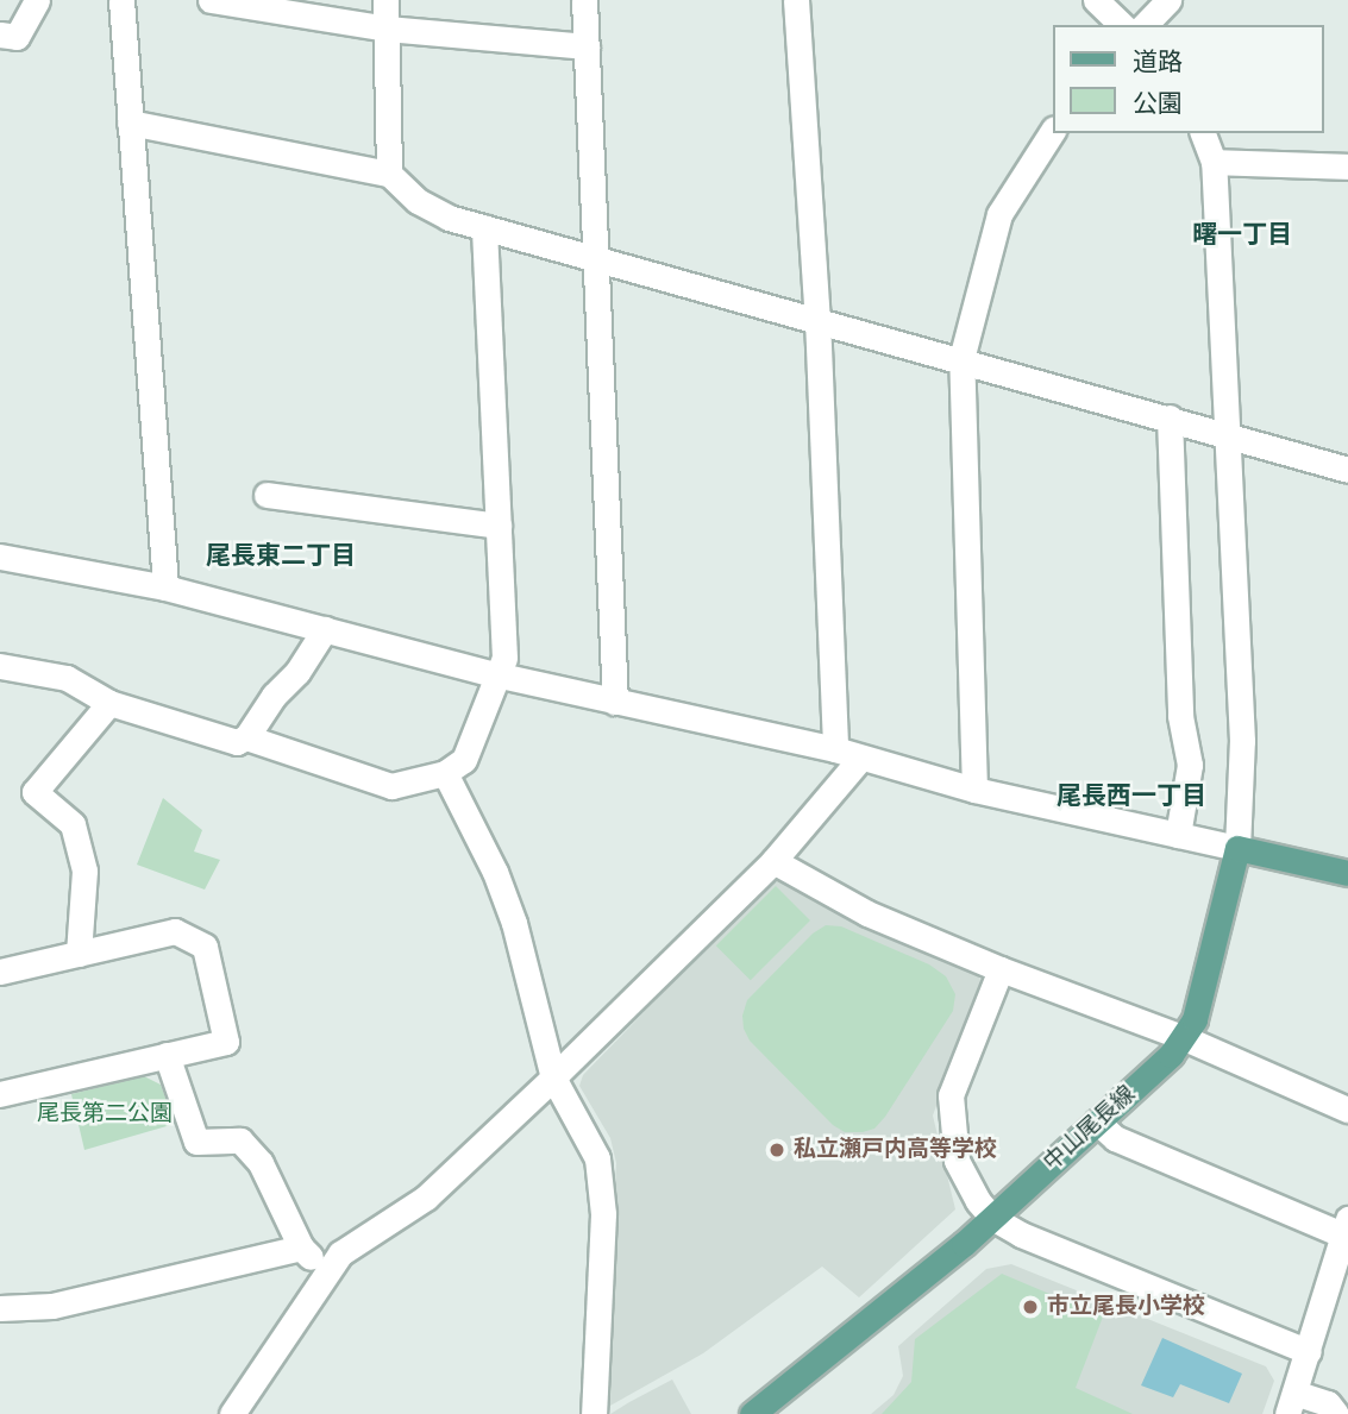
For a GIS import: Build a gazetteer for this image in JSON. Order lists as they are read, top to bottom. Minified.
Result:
{"streets":{"main road":["中山尾長線"]},"districts":["曙一丁目","尾長東二丁目","尾長西一丁目"],"parks":["尾長第二公園"],"places":["私立瀬戸内高等学校","市立尾長小学校"],"legend":["道路","公園"]}
